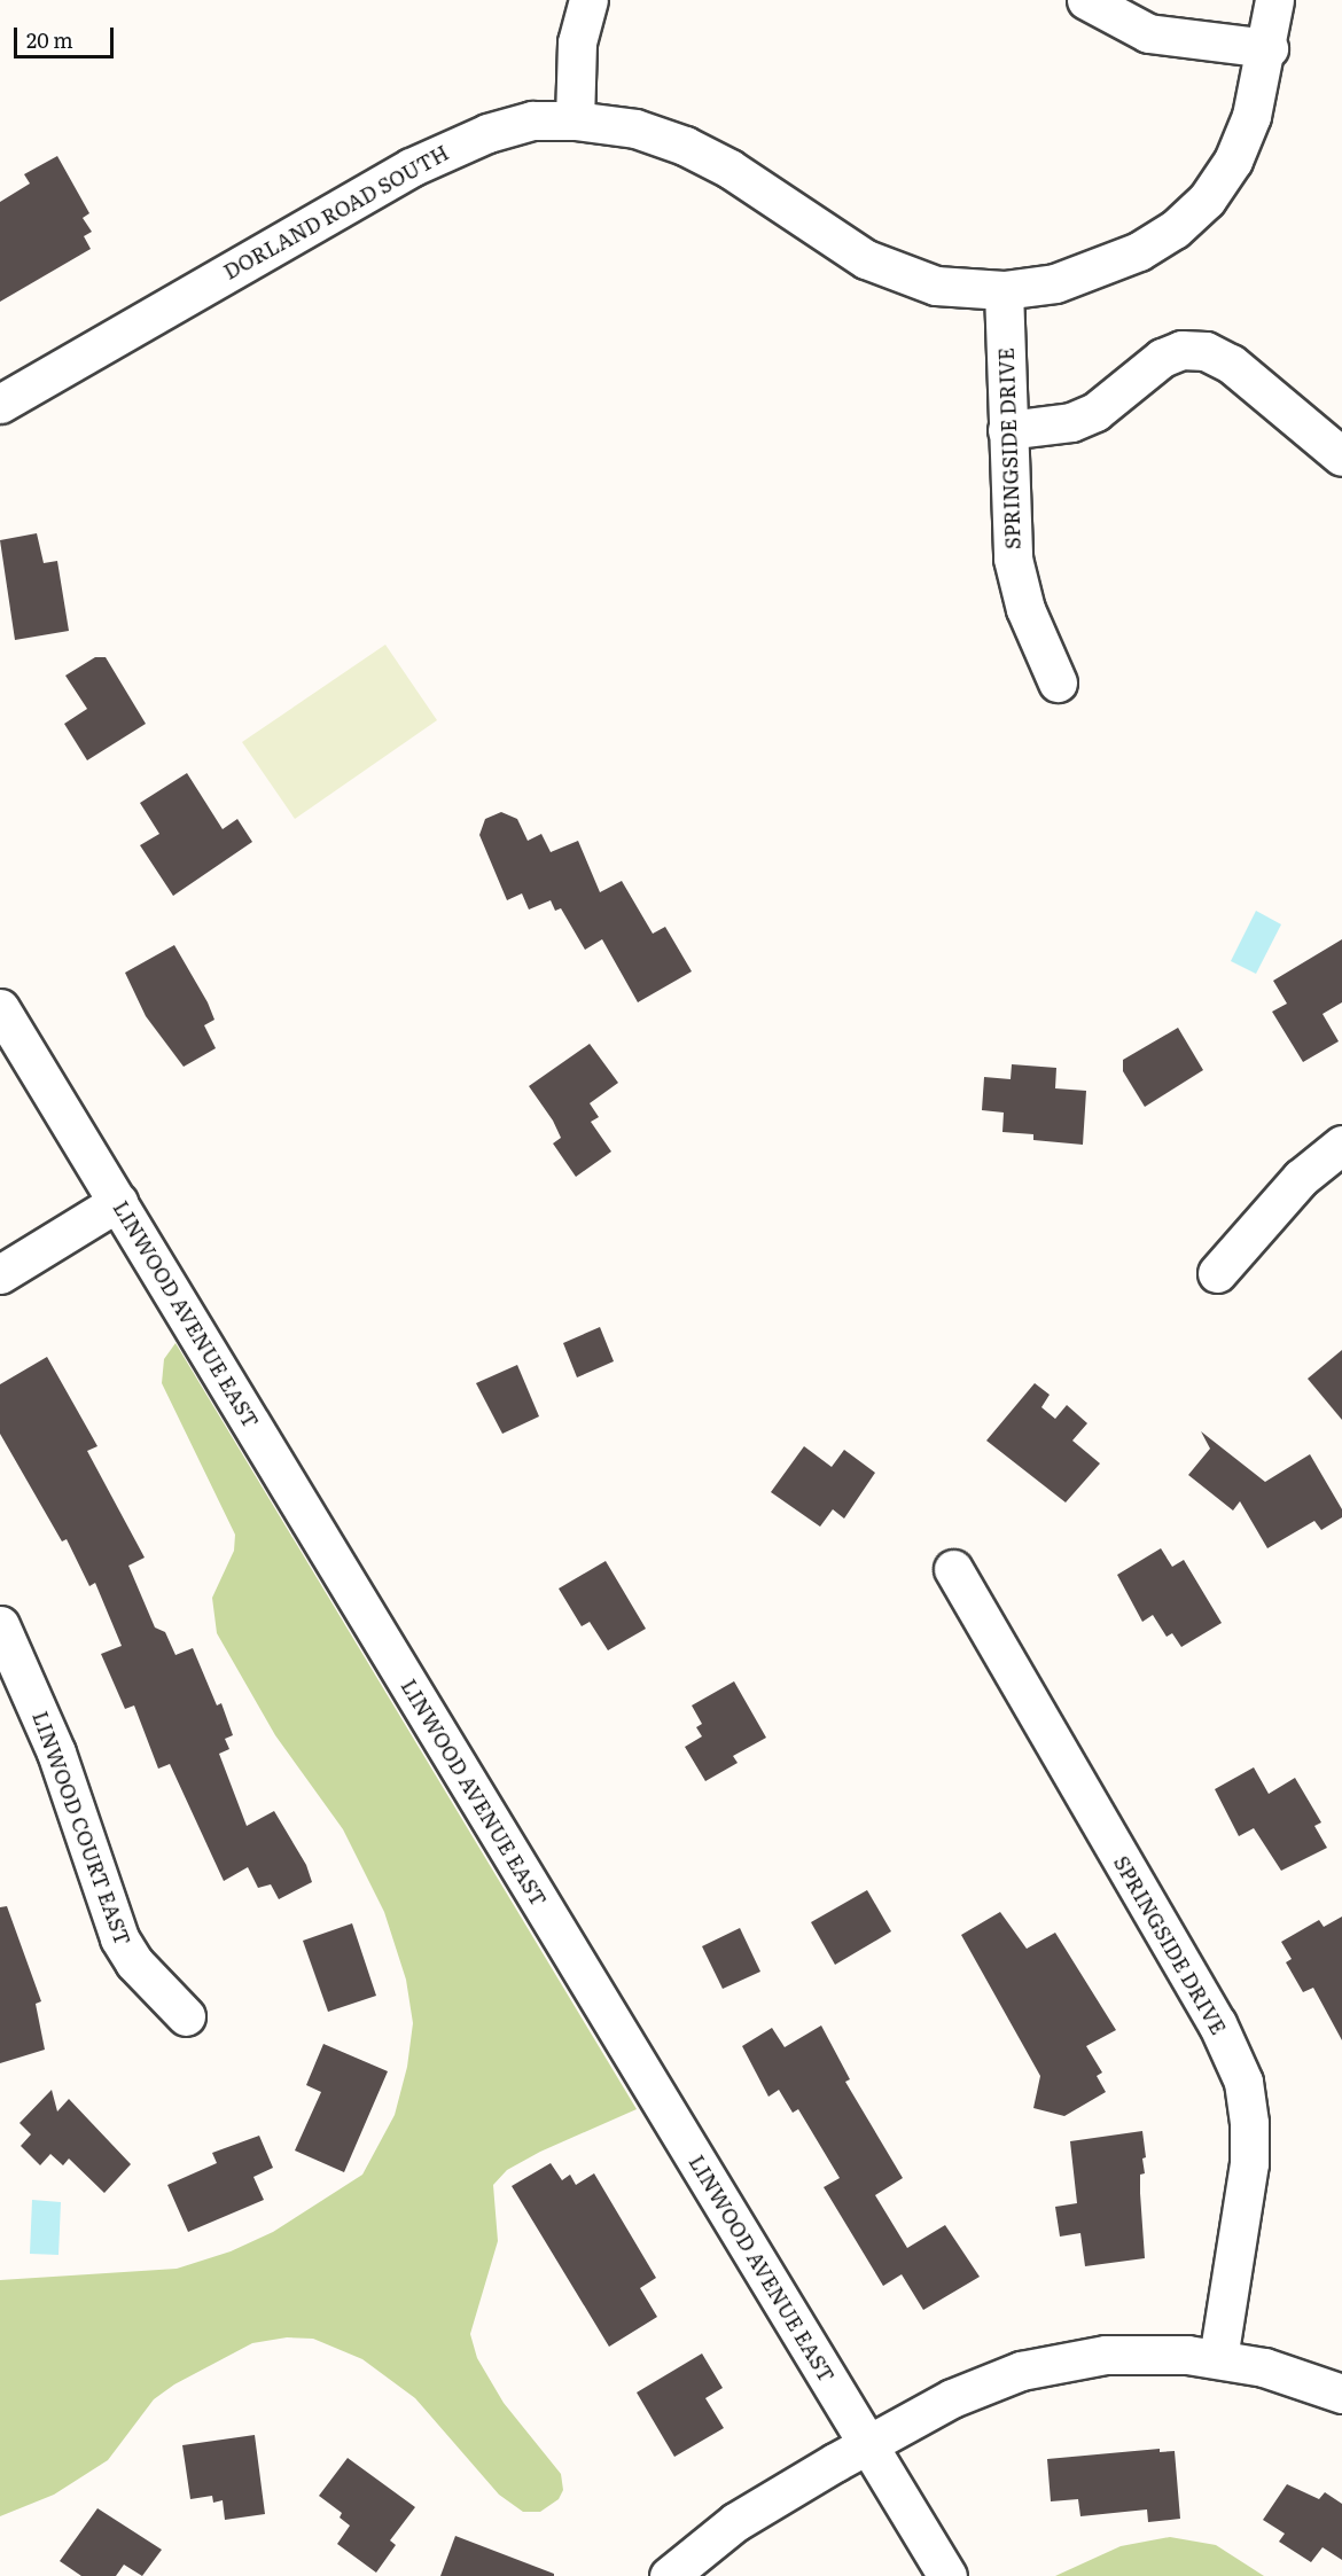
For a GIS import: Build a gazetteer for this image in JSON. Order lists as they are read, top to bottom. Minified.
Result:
{"streets":{"street":["DORLAND ROAD SOUTH","SPRINGSIDE DRIVE","LINWOOD AVENUE EAST","LINWOOD COURT EAST"]},"crossings":[["DORLAND ROAD SOUTH","SPRINGSIDE DRIVE"]],"scale_bar":"20 m"}
